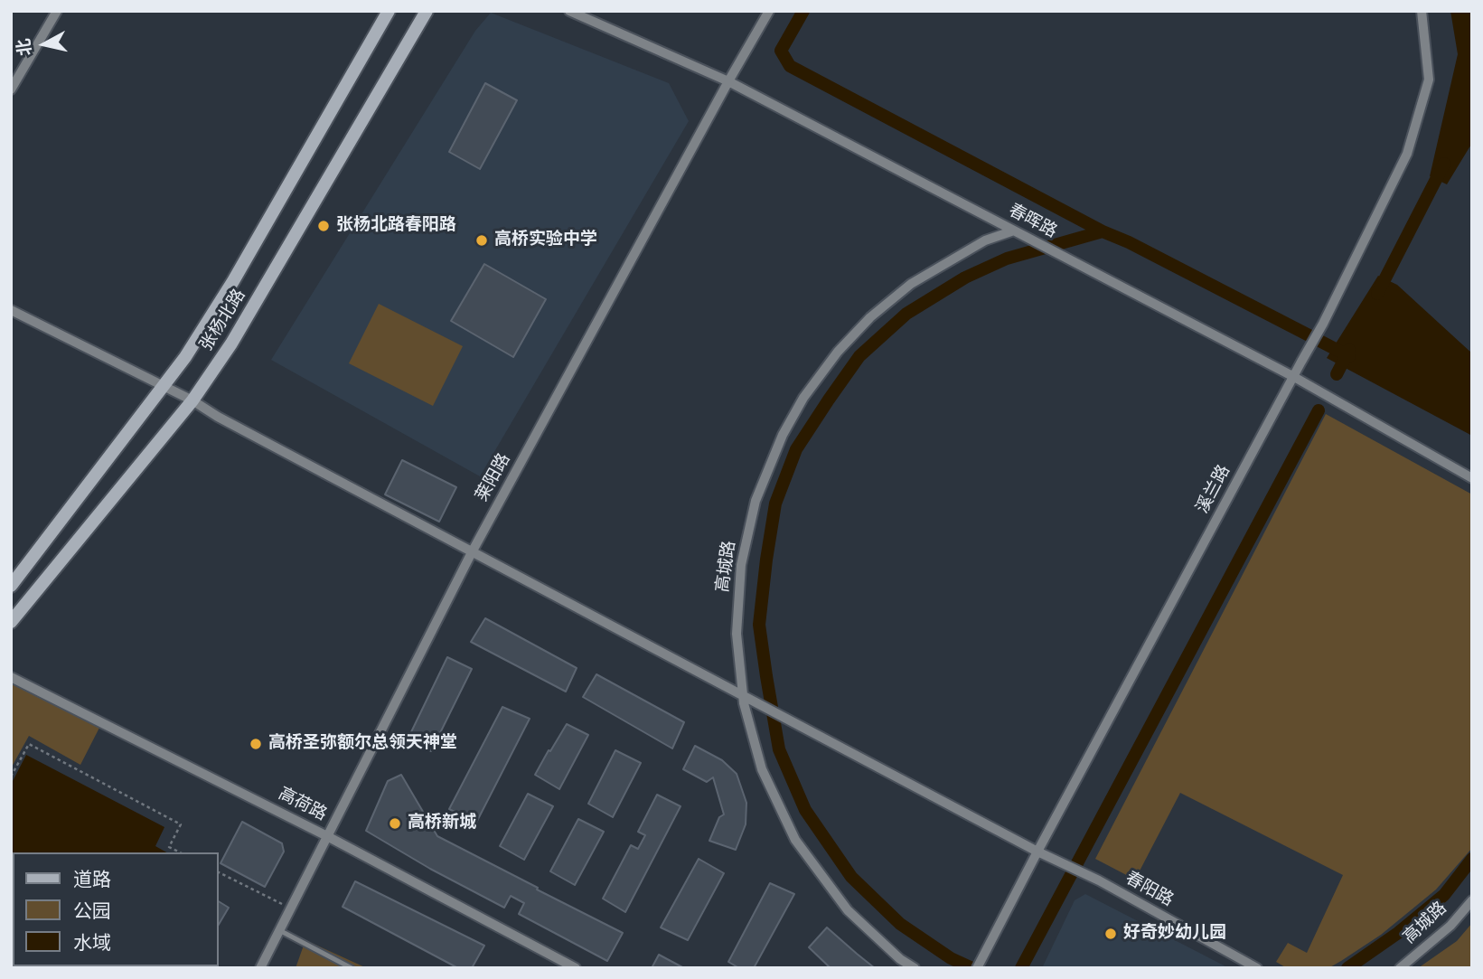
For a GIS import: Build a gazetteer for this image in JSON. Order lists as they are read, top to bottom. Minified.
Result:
{"streets":{"main road":["张杨北路"],"street":["春晖路","莱阳路","溪兰路","高城路","高荷路","春阳路"]},"crossings":[["春晖路","莱阳路"],["春晖路","溪兰路"],["春晖路","高城路"],["张杨北路","春阳路"],["莱阳路","高荷路"],["莱阳路","春阳路"],["溪兰路","春阳路"],["高城路","春阳路"]],"places":["张杨北路春阳路","高桥实验中学","高桥圣弥额尔总领天神堂","高桥新城","好奇妙幼儿园"],"legend":["道路","公园","水域"],"north":"left"}
